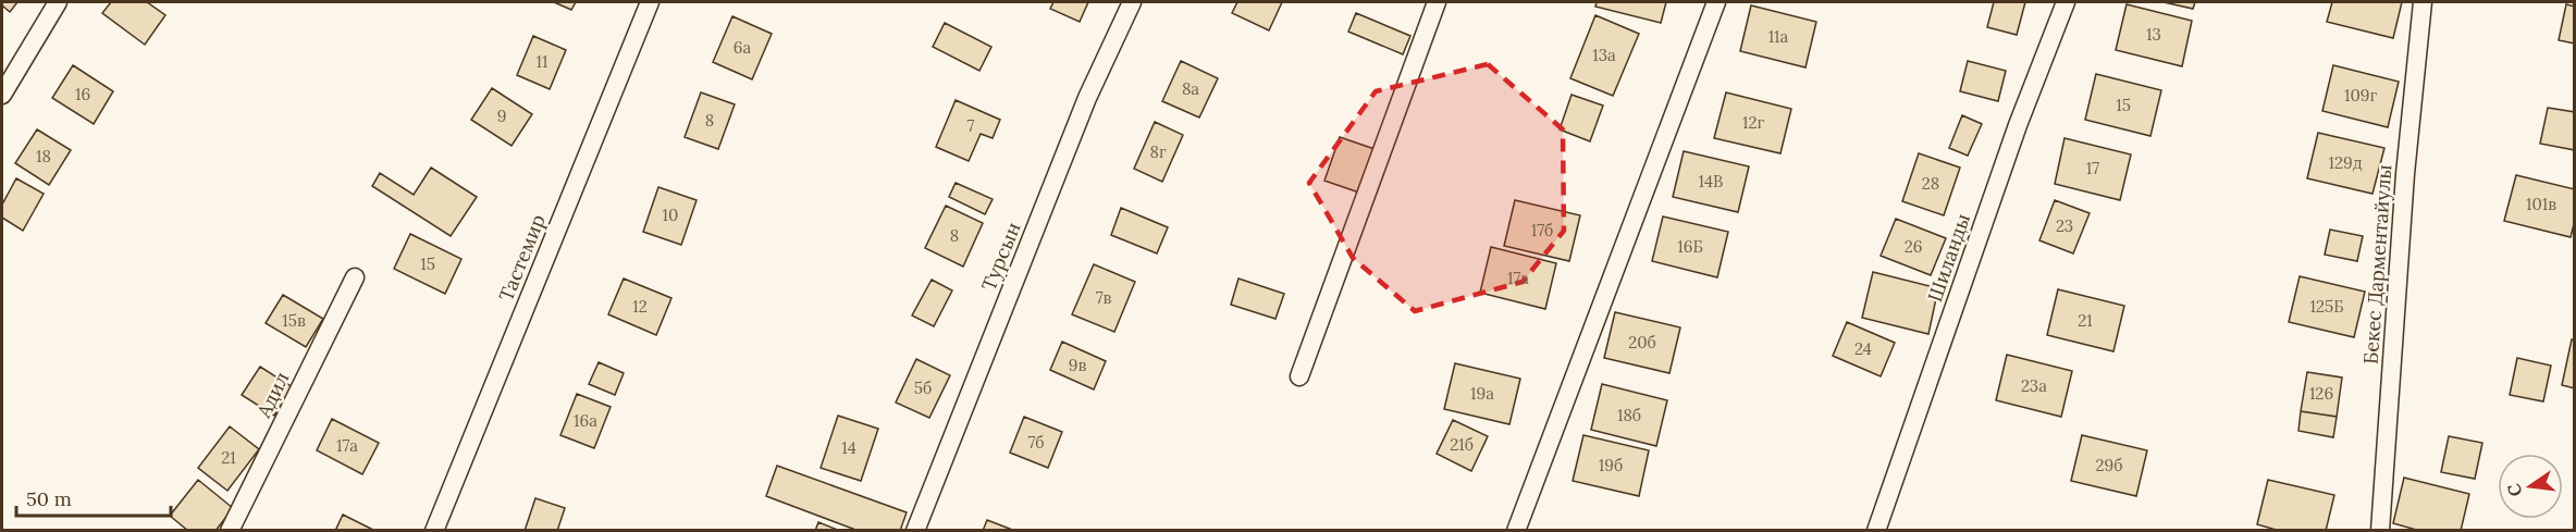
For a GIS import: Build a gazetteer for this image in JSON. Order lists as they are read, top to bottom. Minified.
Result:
{"streets":{"street":["Турсын","Тастемир","Шиланды","Бекес Дарментайулы","Адил"]},"house_numbers":["13","11а","6а","13а","11","8а","16","109г","15","9","8","12г","7","8г","18","129д","17","14В","28","101в","10","23","17б","8","16Б","26","15","17а","7в","12","125Б","15в","21","20б","24","9в","23а","5б","19а","126","18б","16а","7б","21б","17а","14","21","19б","29б"],"scale_bar":"50 m","north":"left"}
